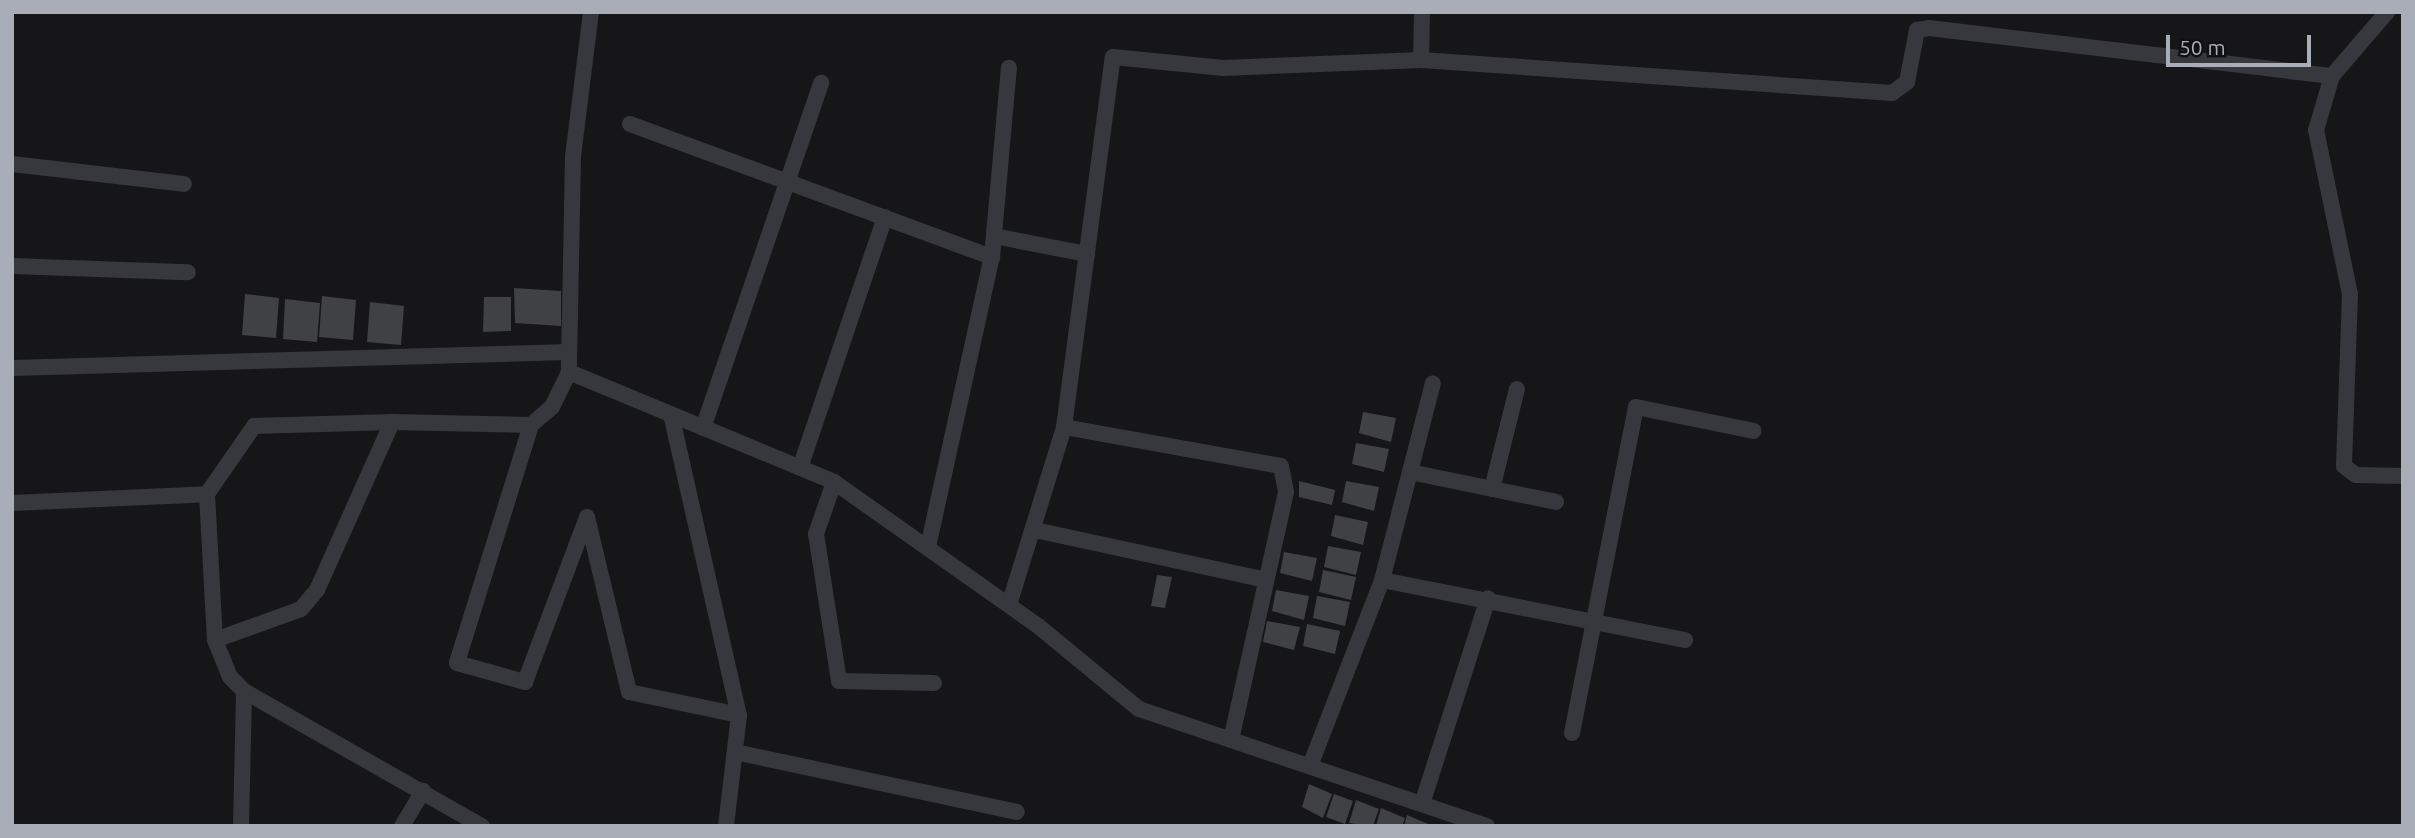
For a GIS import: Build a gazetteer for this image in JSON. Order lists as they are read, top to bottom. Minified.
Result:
{"scale_bar":"50 m"}
